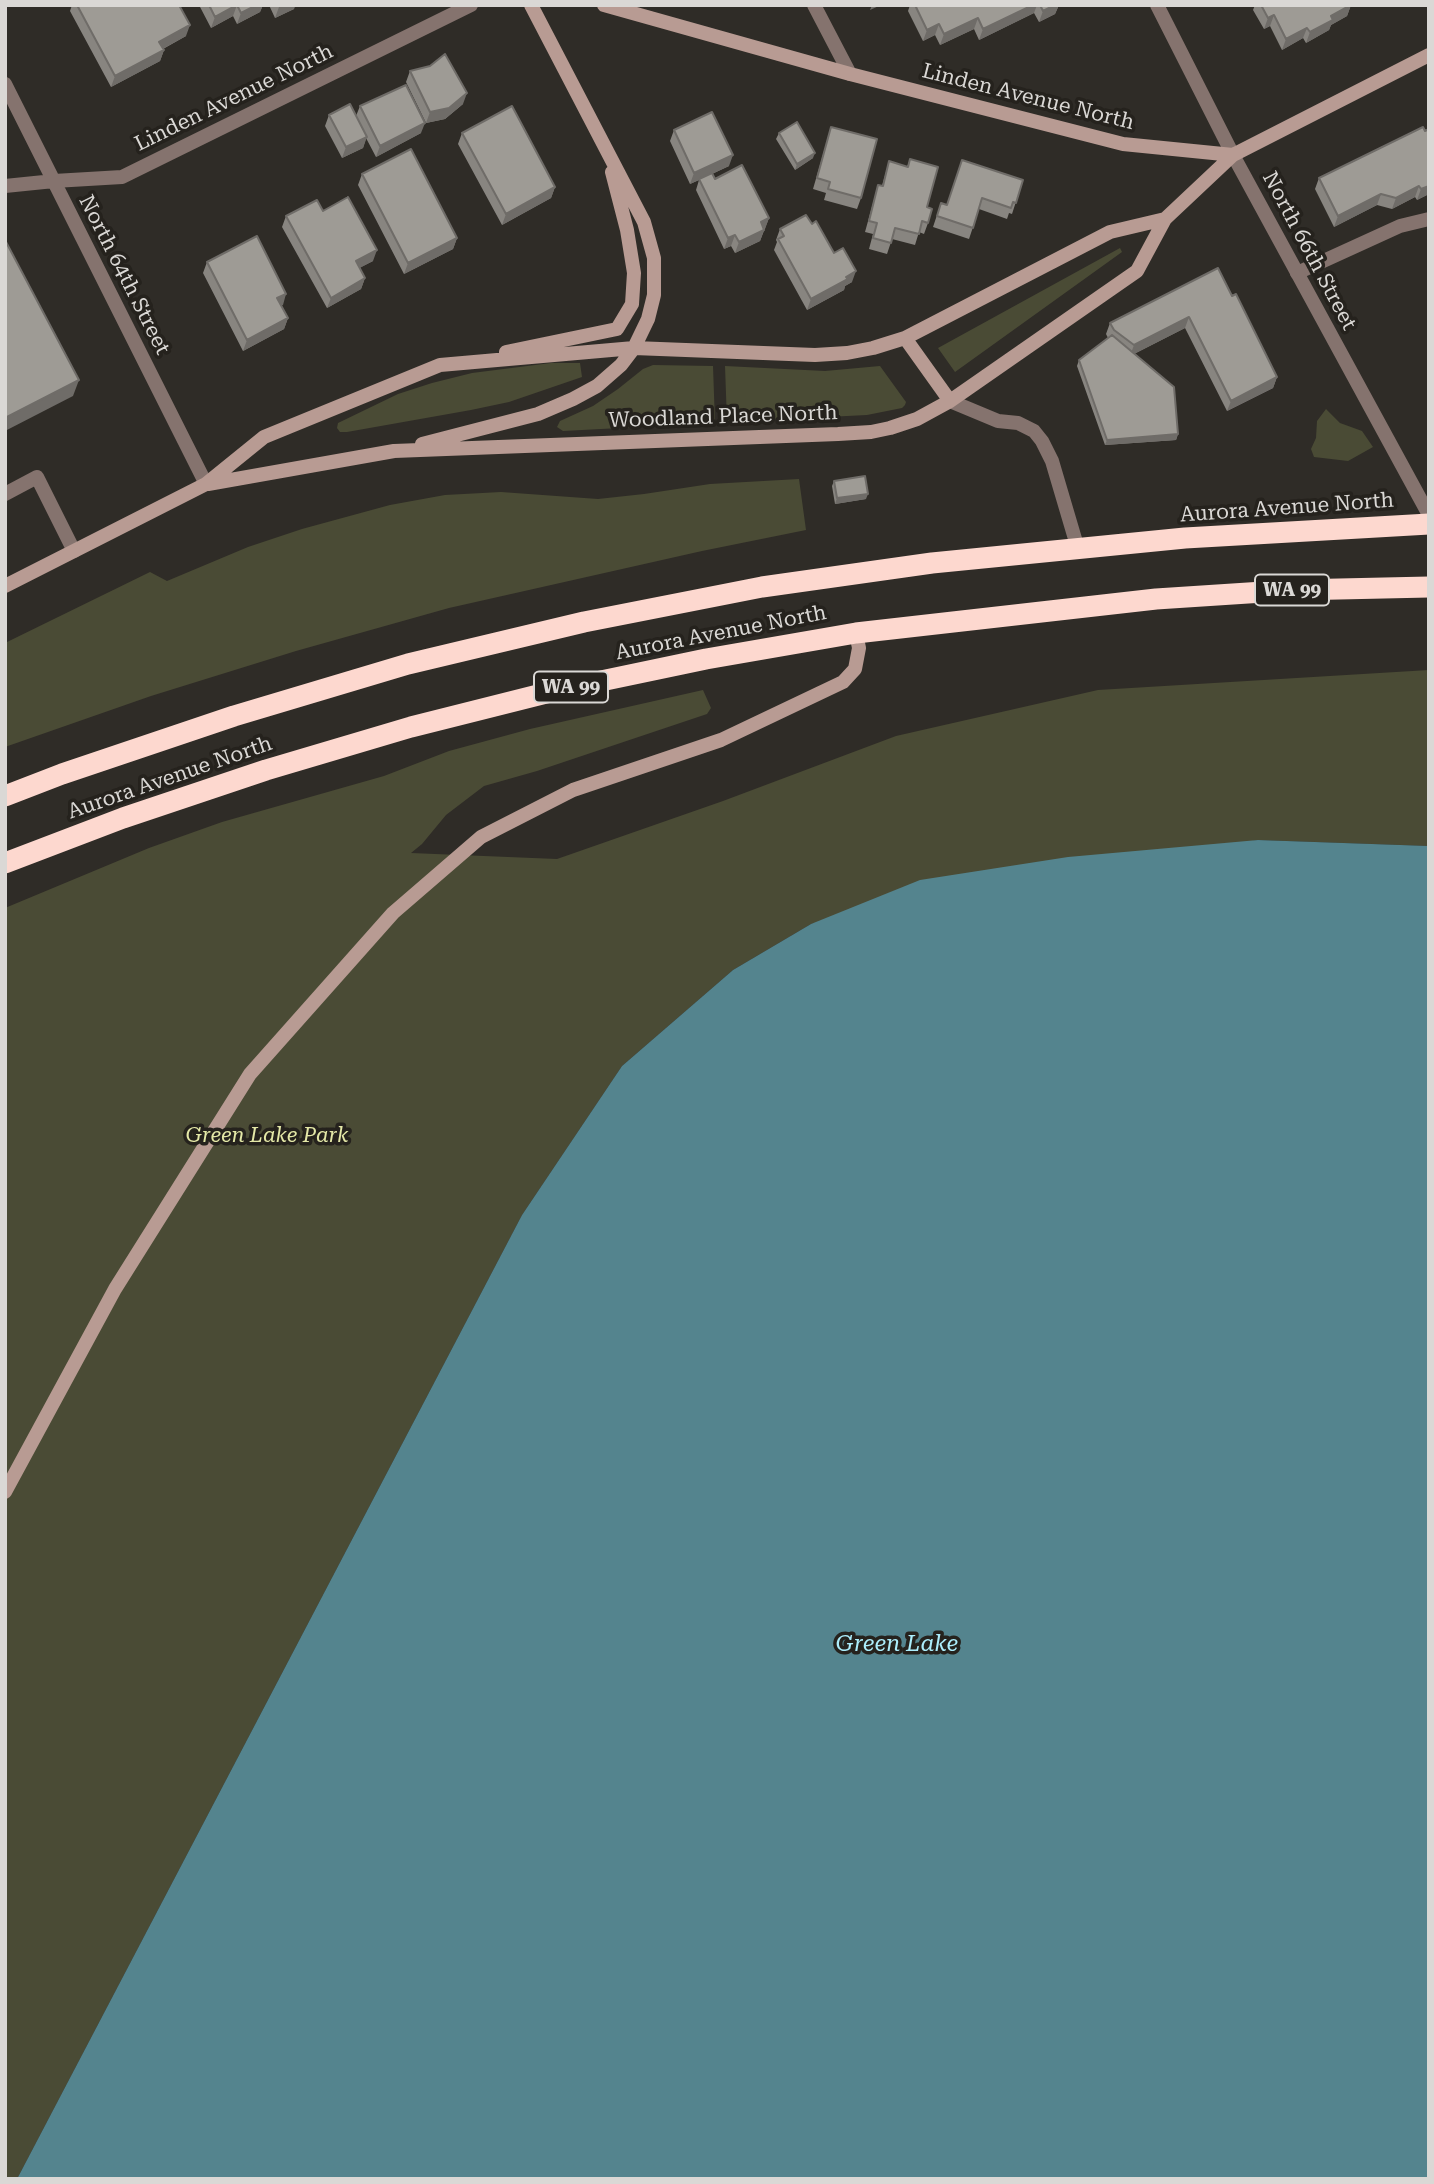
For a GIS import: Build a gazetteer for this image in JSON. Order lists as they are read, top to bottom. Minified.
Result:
{"streets":{"highway":["Aurora Avenue North","WA 99"],"main road":["Linden Avenue North","Woodland Place North"],"street":["North 66th Street","North 64th Street"]},"crossings":[["Linden Avenue North","North 66th Street"],["Linden Avenue North","North 64th Street"],["Linden Avenue North","Woodland Place North"],["North 66th Street","Woodland Place North"],["North 64th Street","Woodland Place North"]],"water":["Green Lake"],"parks":["Green Lake Park"]}
